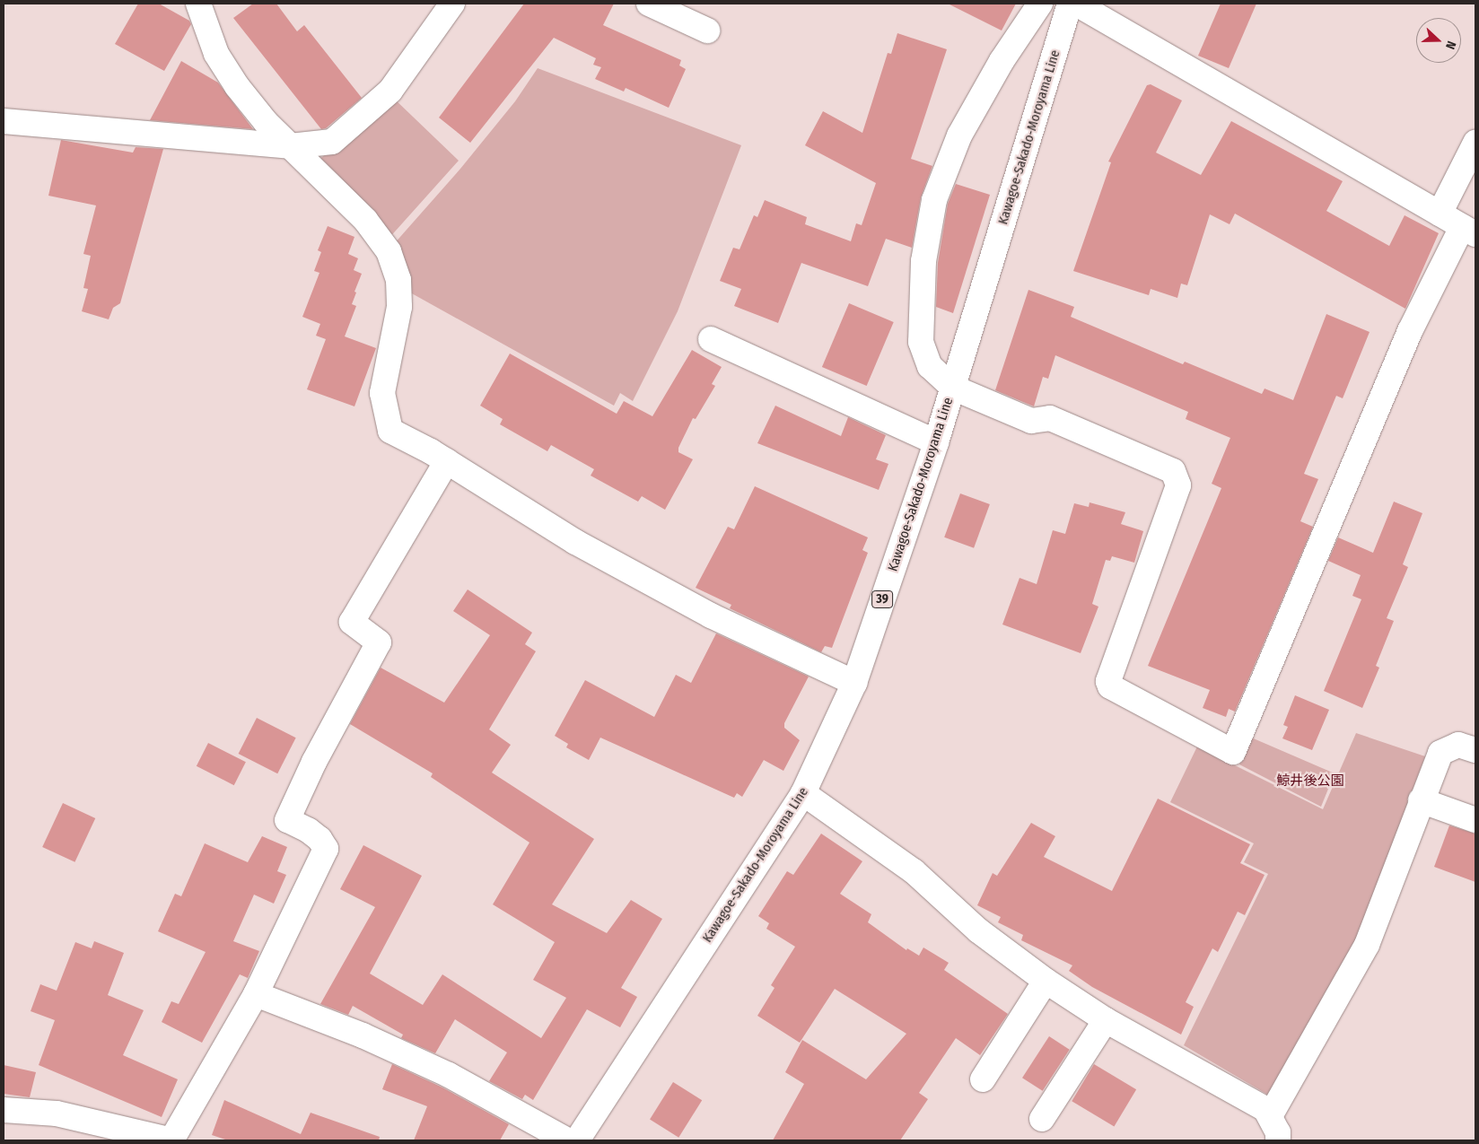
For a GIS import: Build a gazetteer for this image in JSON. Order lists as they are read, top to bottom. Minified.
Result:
{"streets":{"street":["Kawagoe-Sakado-Moroyama Line","39"]},"parks":["鯨井後公園"],"north":"right"}
